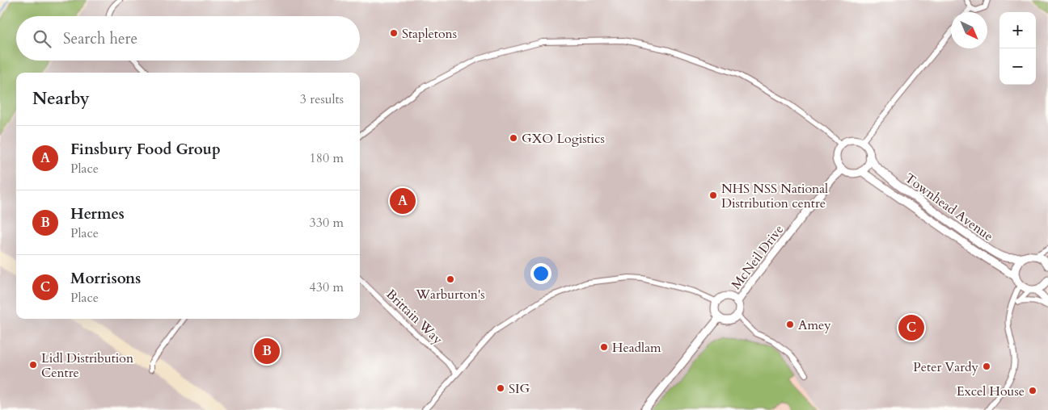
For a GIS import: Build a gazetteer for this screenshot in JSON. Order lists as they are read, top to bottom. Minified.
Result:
{"streets":{"street":["Townhead Avenue","McNeil Drive","Brittain Way"]},"crossings":[["Townhead Avenue","McNeil Drive"]],"places":["Stapletons","GXO Logistics","NHS NSS National Distribution centre","Warburton's","Amey","Headlam","Lidl Distribution Centre","Peter Vardy","SIG","Excel House"],"north":"bottom right","page":{"map_buttons":["+","−"],"search":"Search here","heading":["Nearby","3 results"],"list":[{"mark":"A","name":"Finsbury Food Group","note":"Place","value":"180 m"},{"mark":"B","name":"Hermes","note":"Place","value":"330 m"},{"mark":"C","name":"Morrisons","note":"Place","value":"430 m"}],"pins":["A","C","B"]}}
